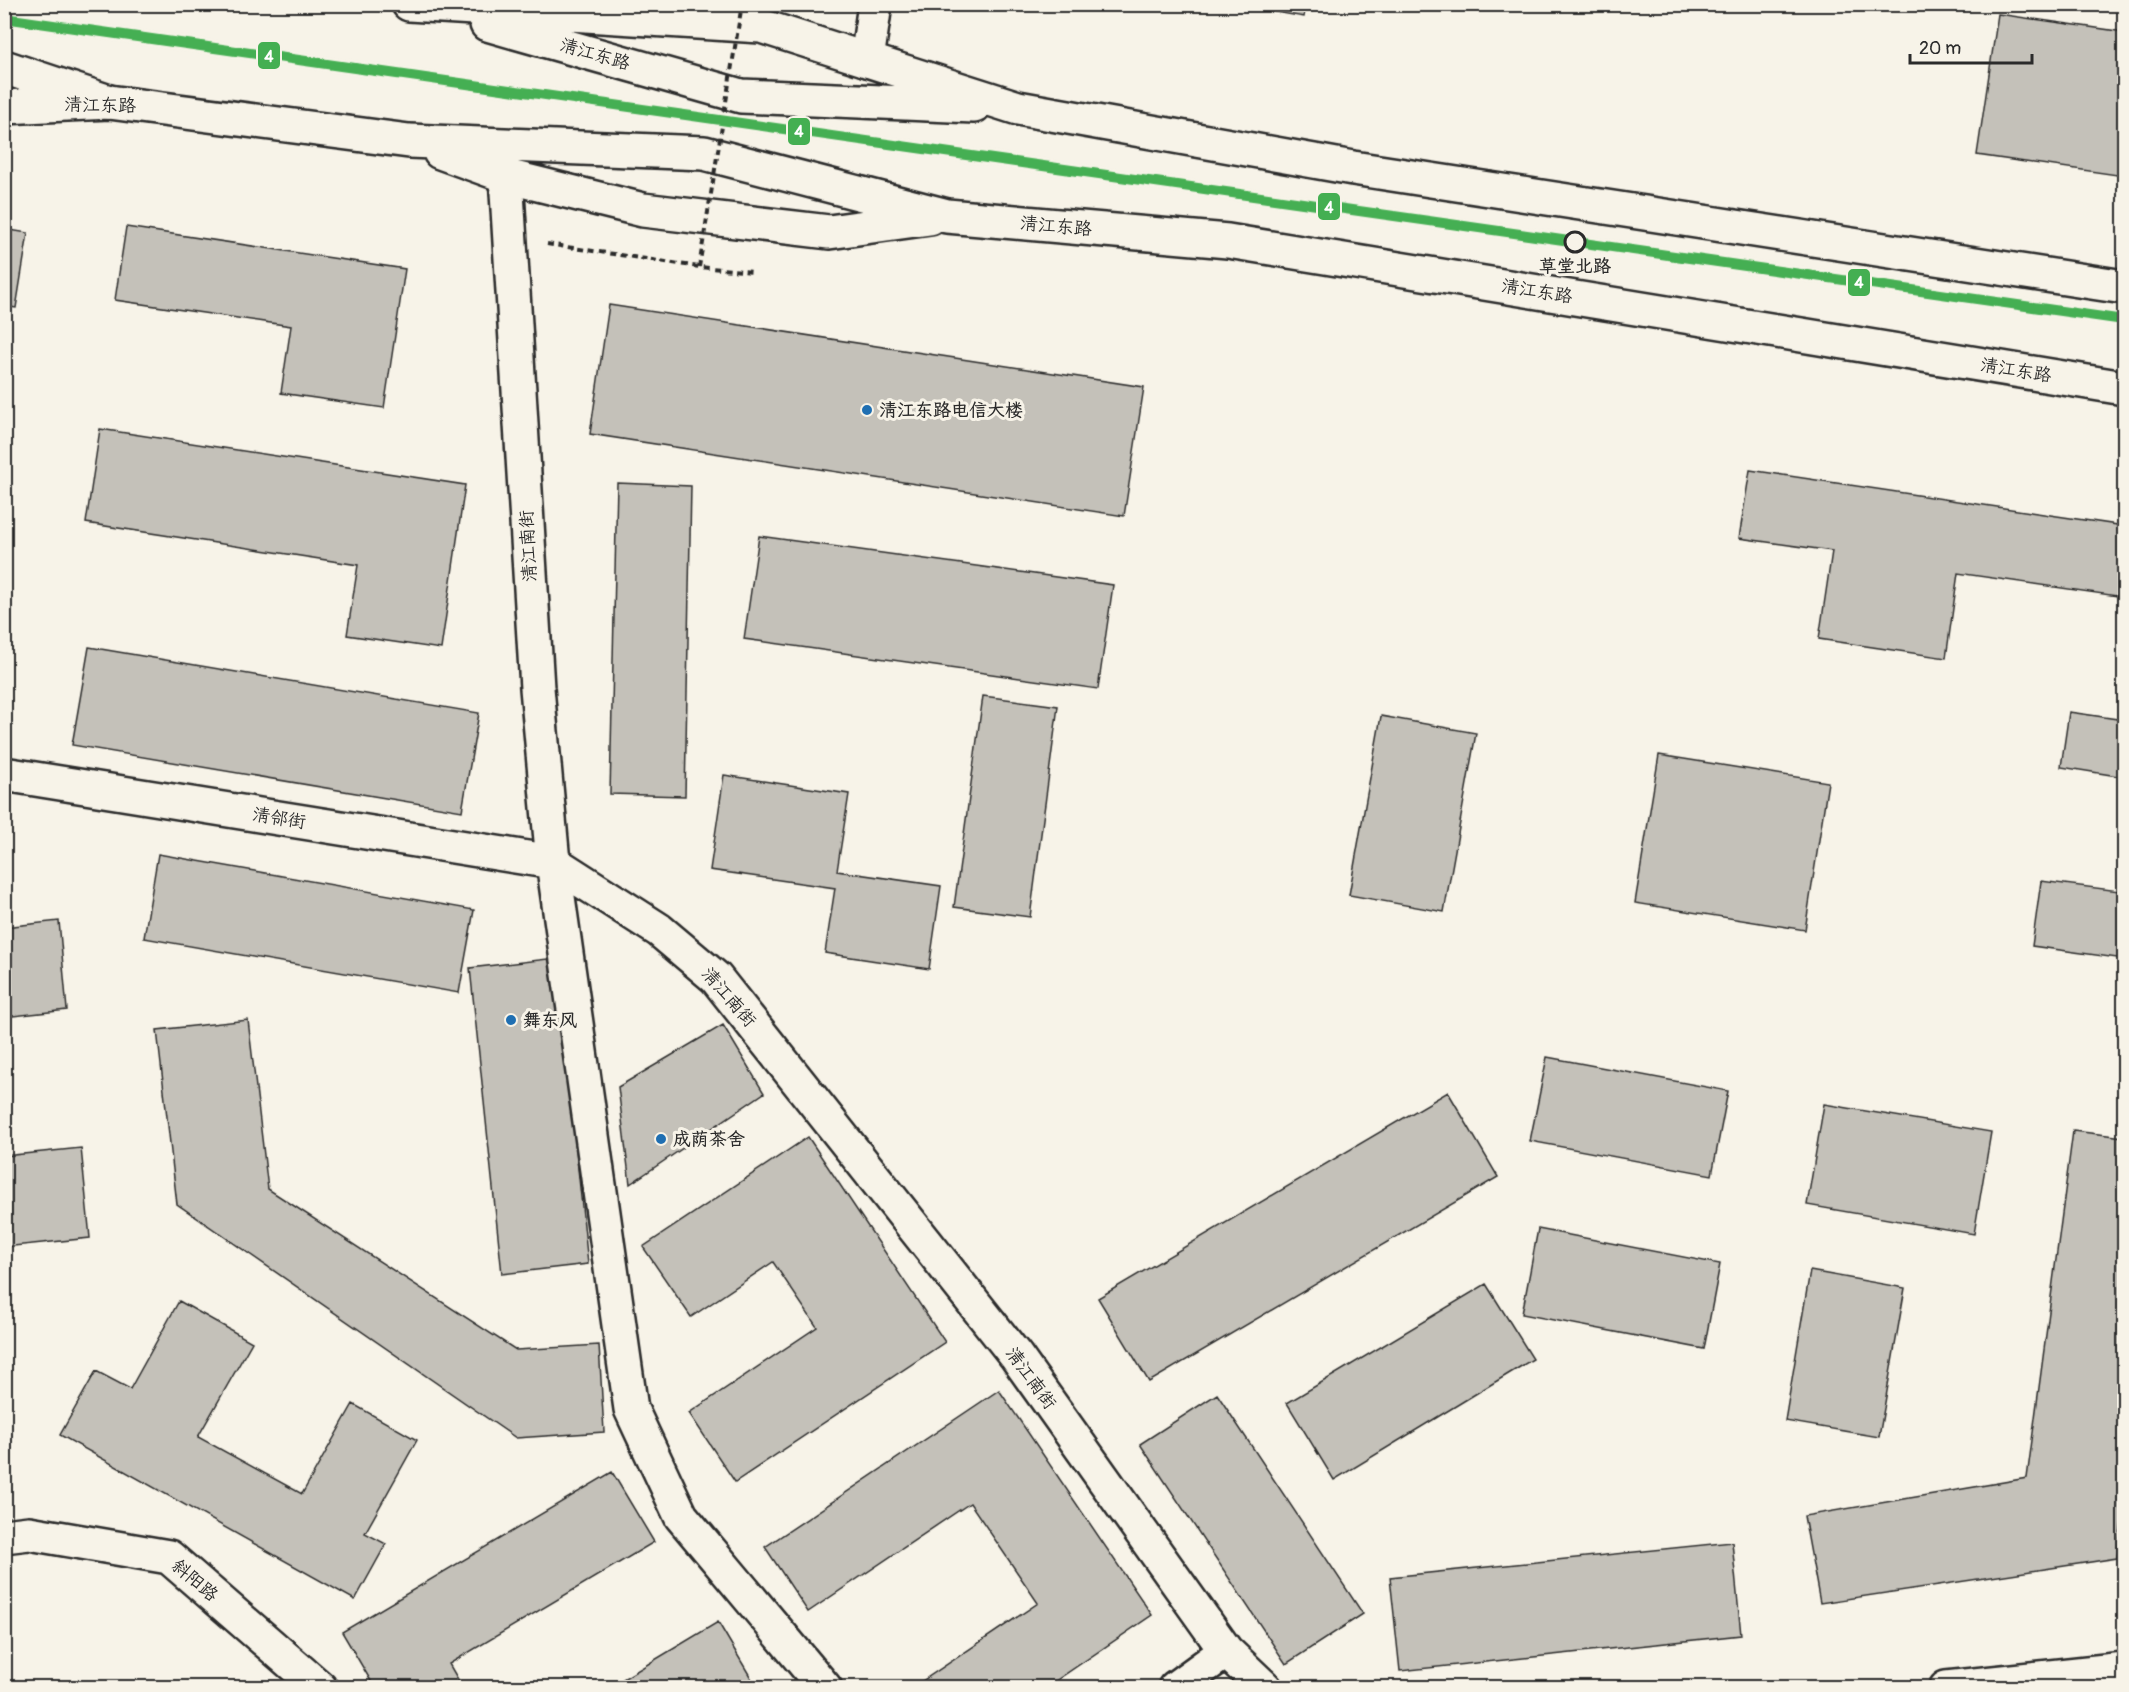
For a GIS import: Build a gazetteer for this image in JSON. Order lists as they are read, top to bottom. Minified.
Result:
{"streets":{"main road":["清江东路","清江南街","清邻街","斜阳路"]},"crossings":[["清江东路","清江南街"],["清江南街","清邻街"]],"places":["草堂北路","清江东路电信大楼","舞东风","成荫茶舍"],"lines":["transit line 4"],"scale_bar":"20 m"}
